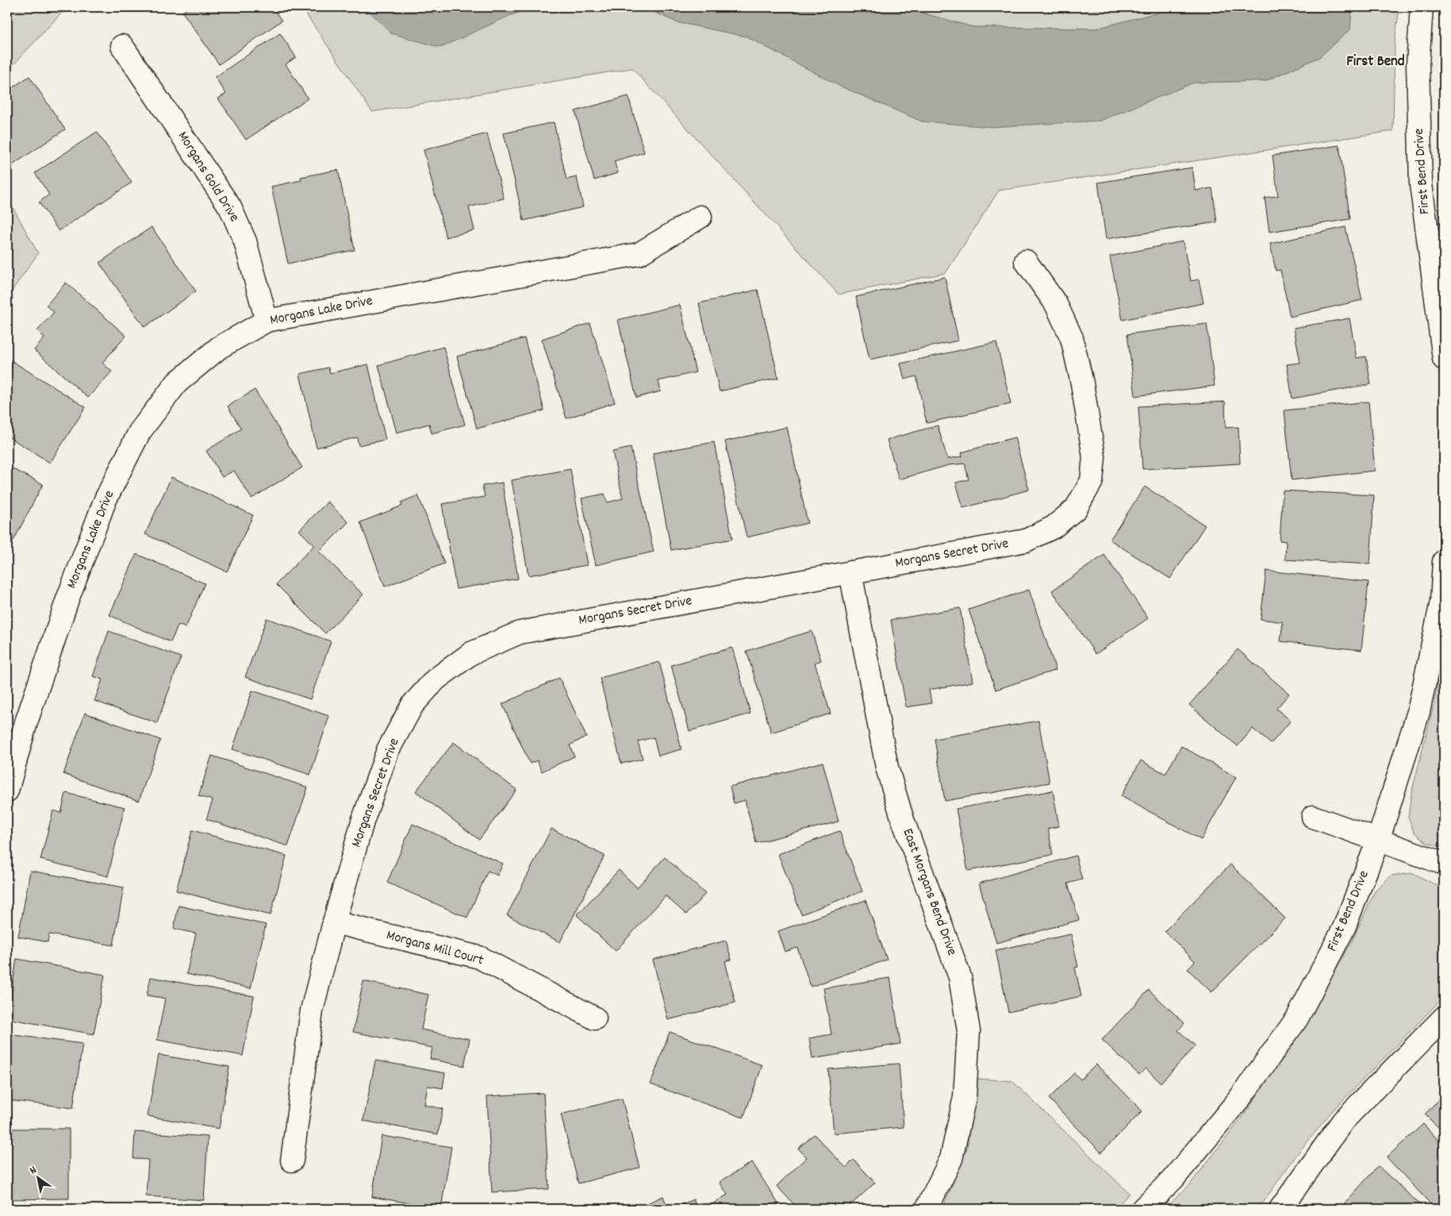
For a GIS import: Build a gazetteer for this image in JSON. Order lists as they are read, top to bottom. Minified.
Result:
{"streets":{"street":["First Bend Drive","Morgans Gold Drive","Morgans Lake Drive","Morgans Secret Drive","East Morgans Bend Drive","Morgans Mill Court"]},"crossings":[["Morgans Gold Drive","Morgans Lake Drive"],["Morgans Secret Drive","East Morgans Bend Drive"],["Morgans Secret Drive","Morgans Mill Court"]],"districts":["First Bend"],"north":"top left"}
